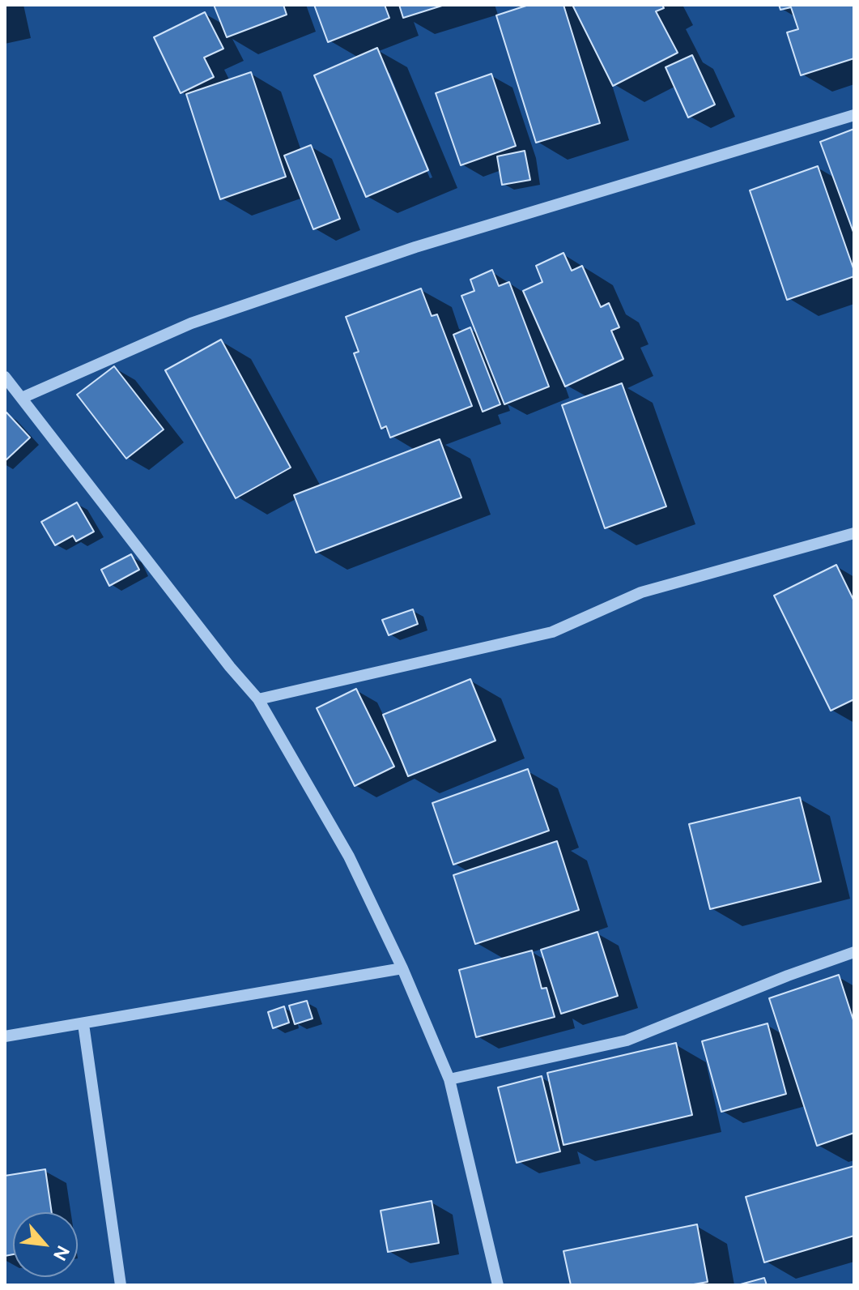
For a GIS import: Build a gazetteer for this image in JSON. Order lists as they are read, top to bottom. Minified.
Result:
{"north":"bottom right"}
